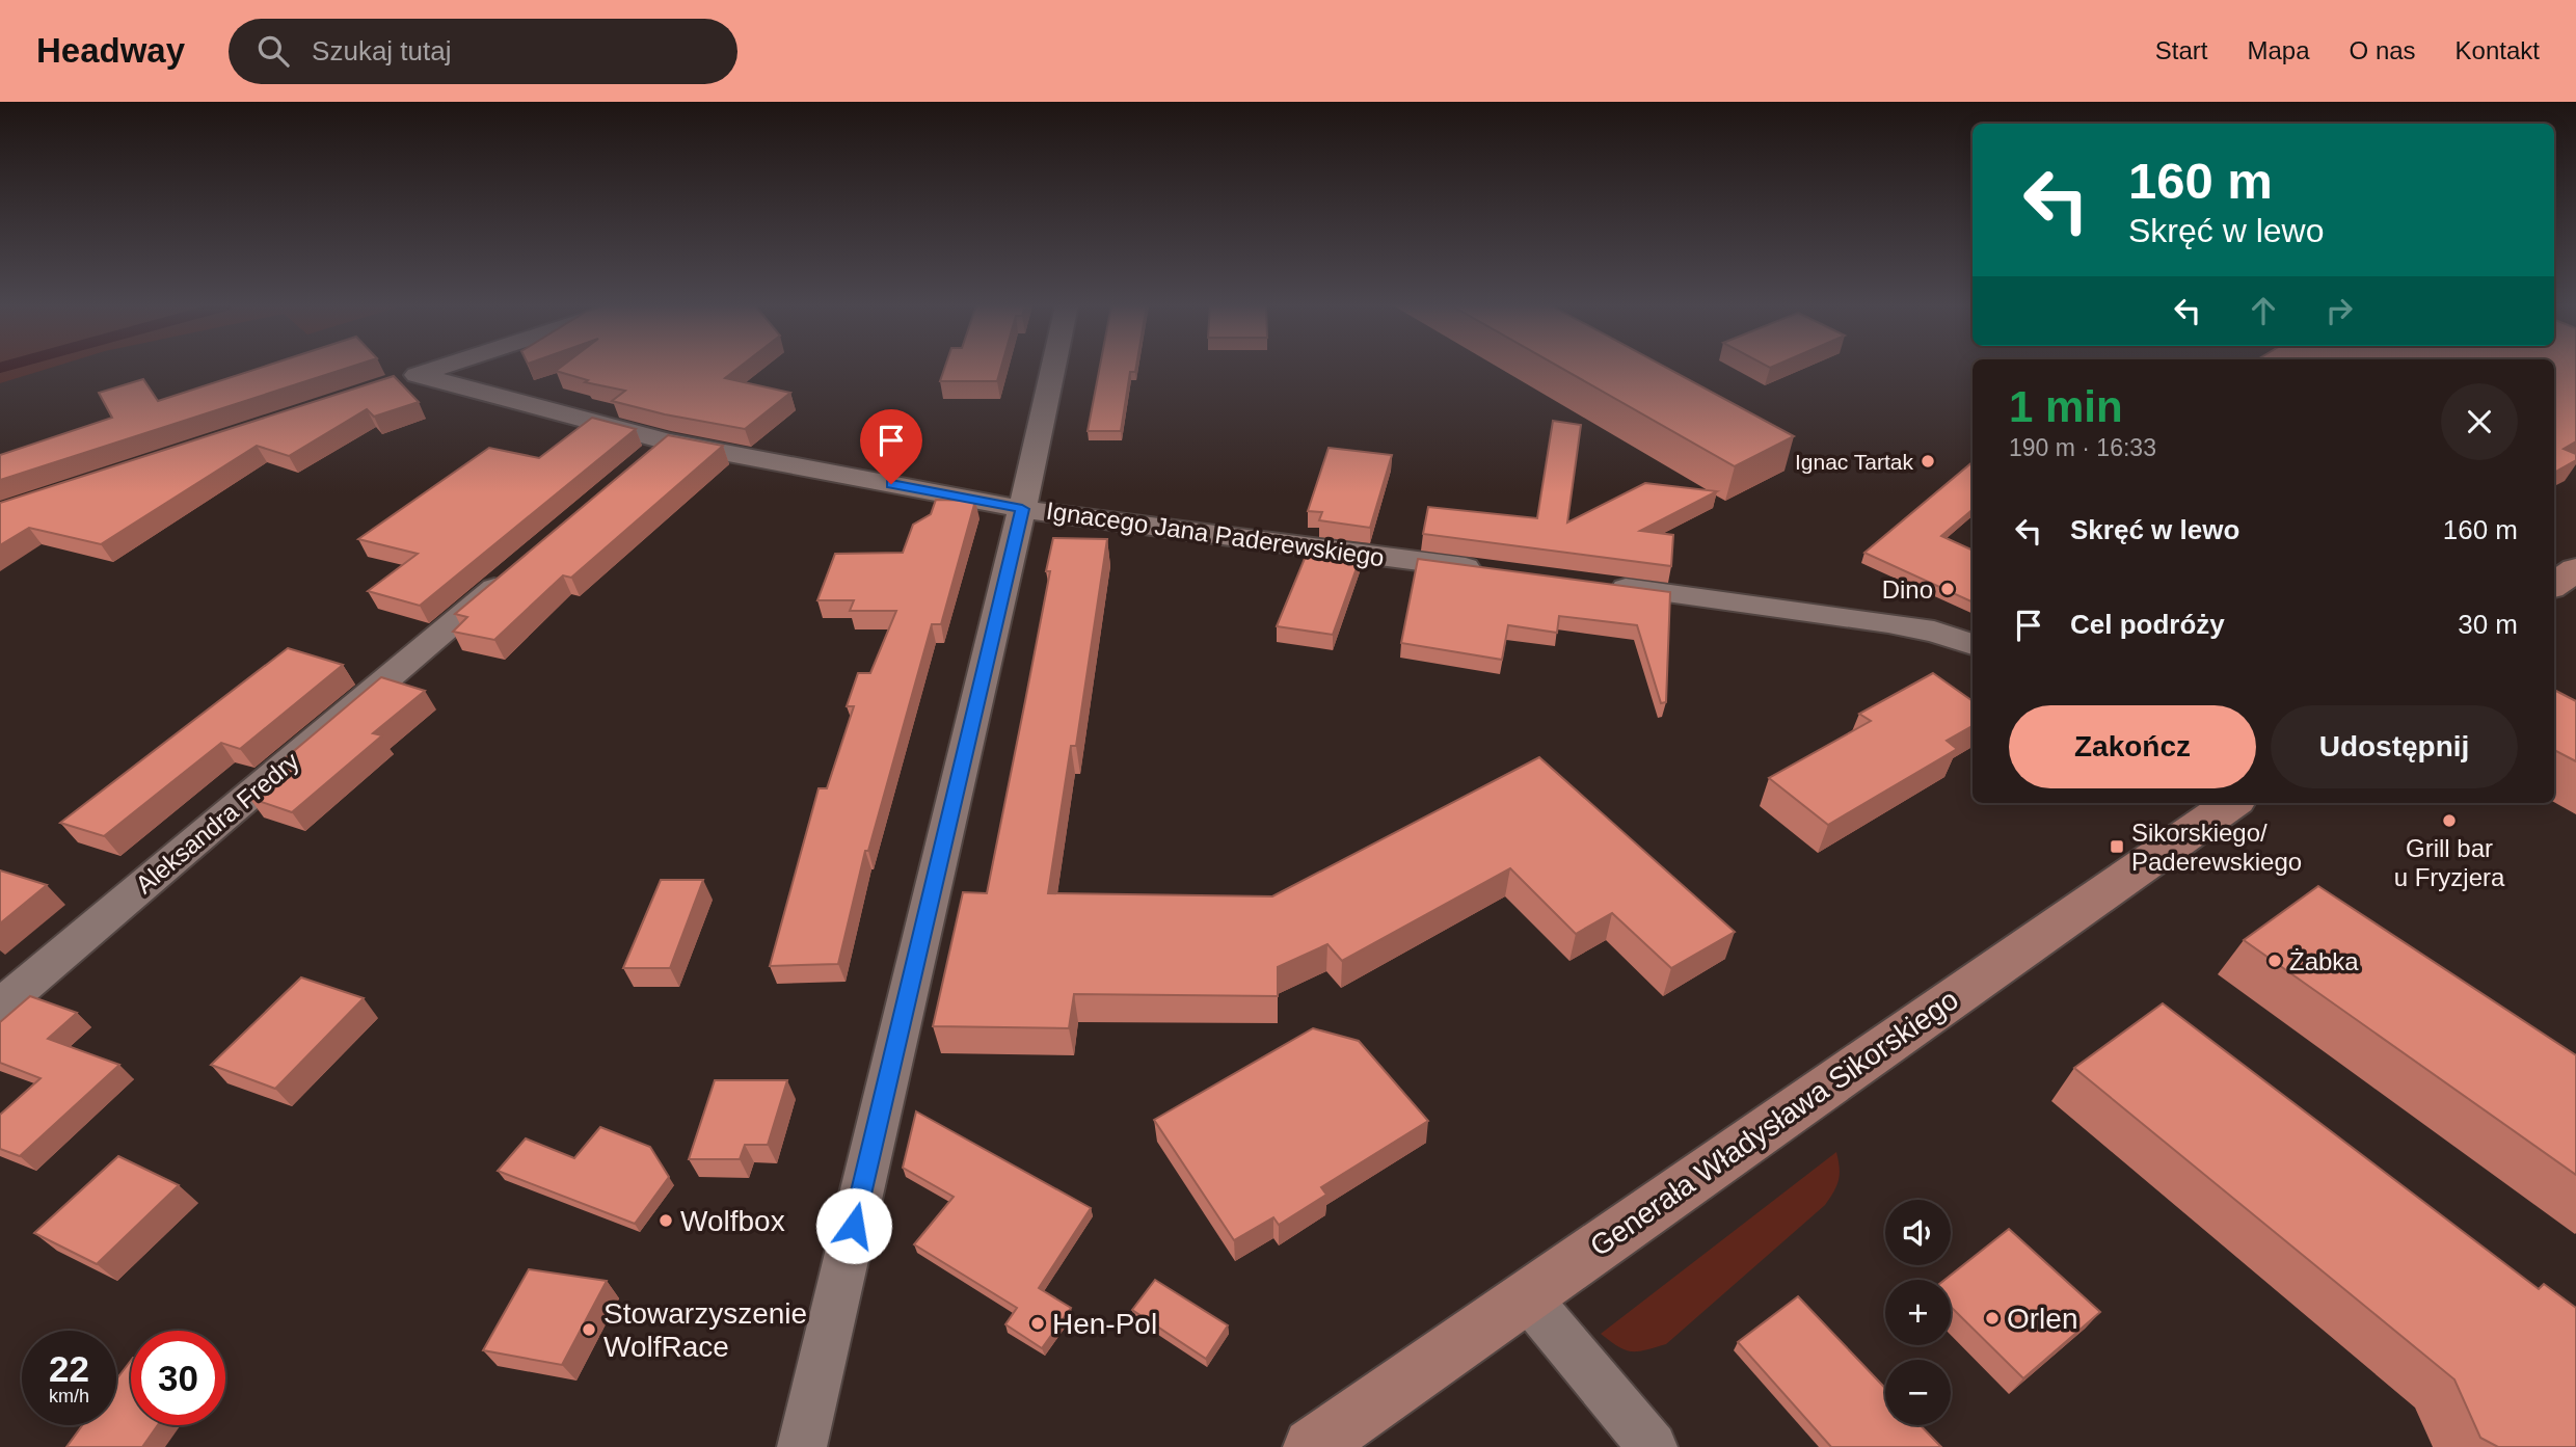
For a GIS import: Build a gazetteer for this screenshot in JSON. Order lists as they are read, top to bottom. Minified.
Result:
{"streets":{"main road":["Generała Władysława Sikorskiego"],"street":["Ignacego Jana Paderewskiego","Aleksandra Fredry"]},"places":{"other":["Ignac Tartak","Dino","Grill bar u Fryzjera","Żabka","Wolfbox","Orlen","Hen-Pol","Stowarzyszenie WolfRace"],"transit":["Sikorskiego/ Paderewskiego"]},"page":{"header":"Headway","search":"Szukaj tutaj","nav":["Start","Mapa","O nas","Kontakt"],"turn":["160 m","Skręć w lewo"],"heading":["1 min","190 m · 16:33"],"list":[{"name":"Skręć w lewo","value":"160 m"},{"name":"Cel podróży","value":"30 m"}],"buttons":["Zakończ","Udostępnij"],"map_buttons":["+","−"],"speed":"22 km/h","limit":"30"}}
